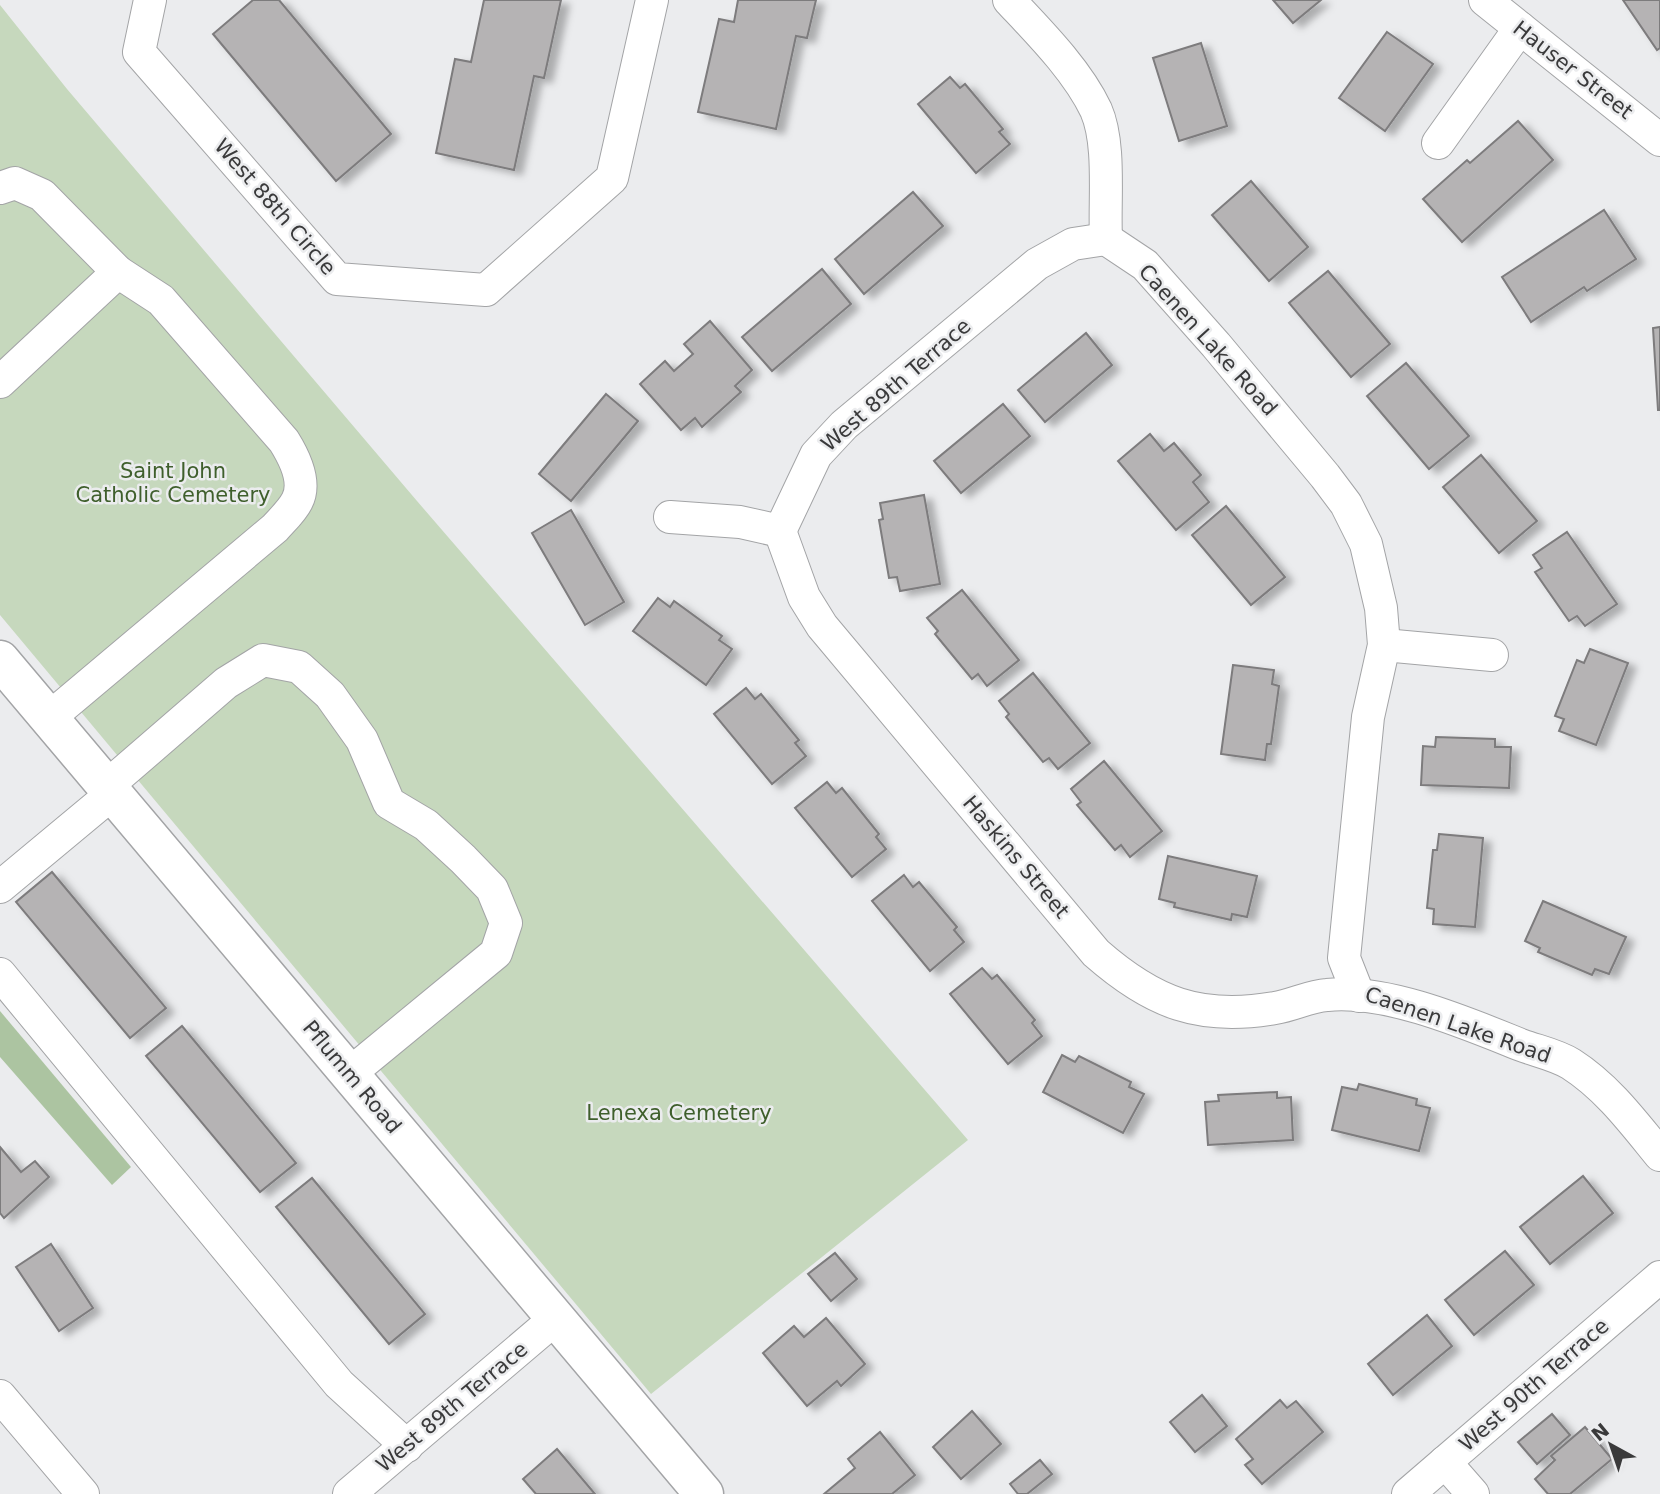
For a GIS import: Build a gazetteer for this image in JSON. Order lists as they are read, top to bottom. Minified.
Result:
{"streets":{"main road":["Pflumm Road"],"street":["Hauser Street","West 88th Circle","Caenen Lake Road","West 89th Terrace","Haskins Street","West 90th Terrace"]},"crossings":[["Caenen Lake Road","West 89th Terrace"],["Caenen Lake Road","Haskins Street"],["West 89th Terrace","Haskins Street"],["West 89th Terrace","Pflumm Road"]],"parks":["Saint John Catholic Cemetery","Lenexa Cemetery"],"north":"top left"}
